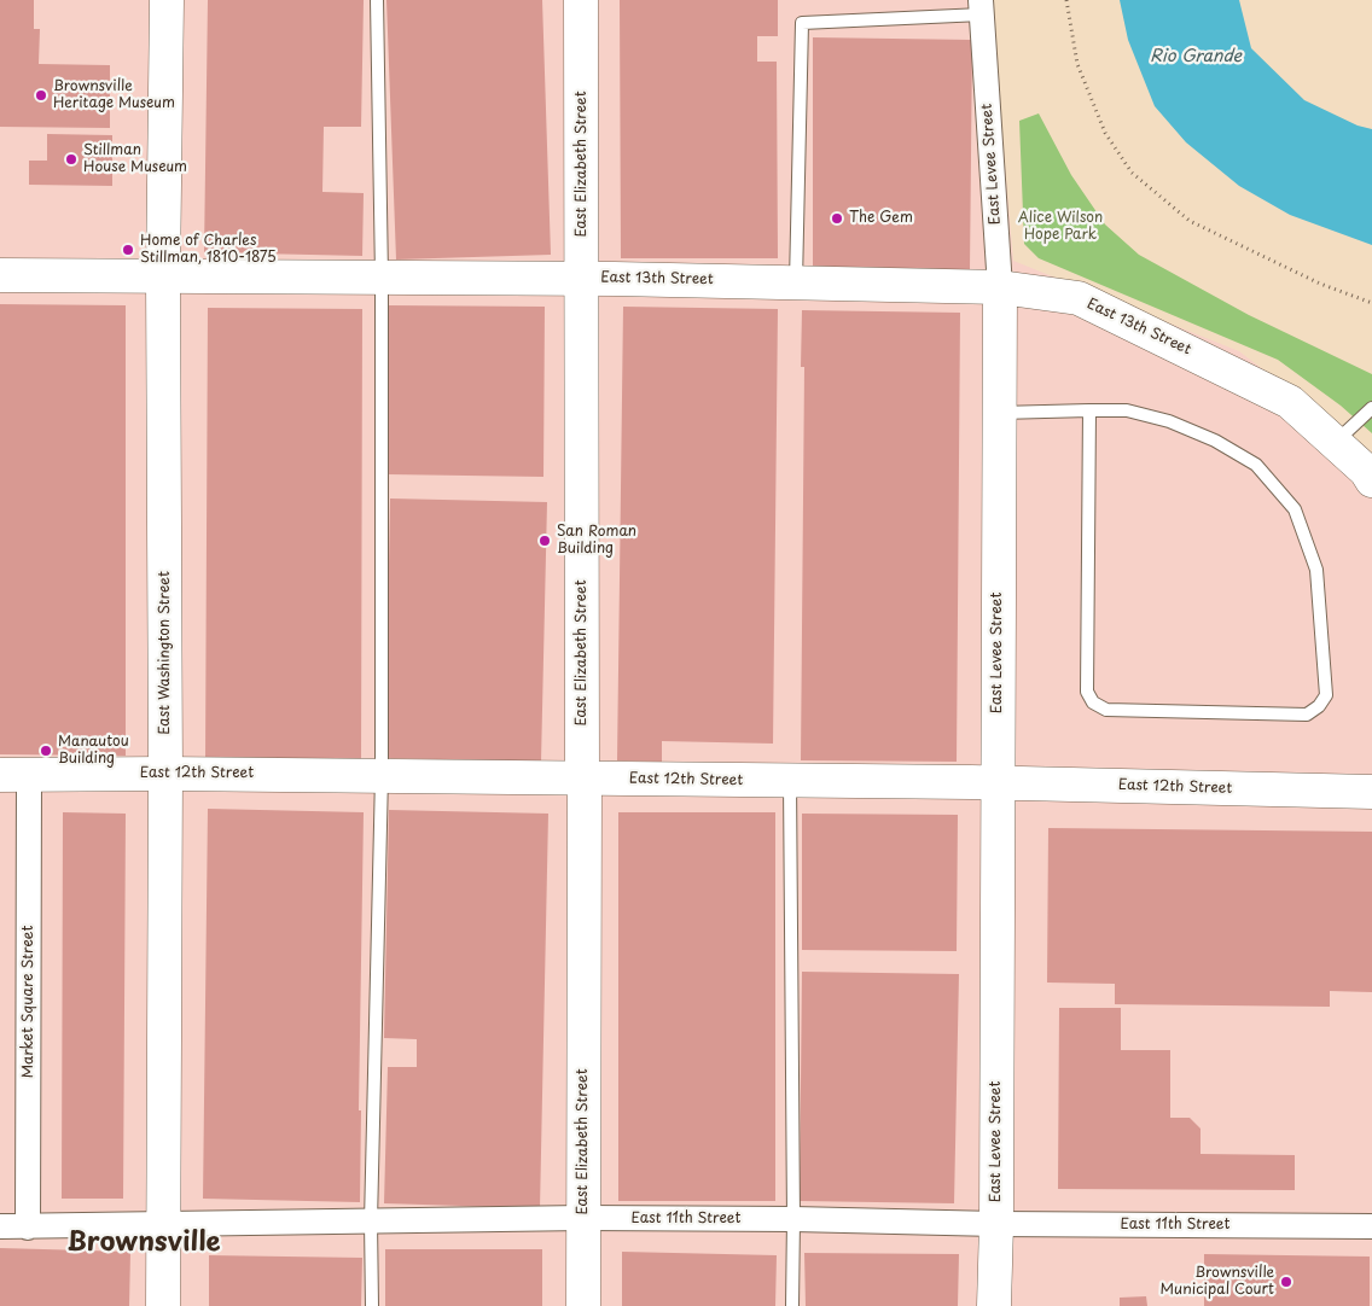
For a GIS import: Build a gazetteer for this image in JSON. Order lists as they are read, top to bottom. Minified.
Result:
{"streets":{"main road":["East Elizabeth Street","East Levee Street","East 13th Street","East Washington Street","East 12th Street"],"street":["Market Square Street","East 11th Street"]},"crossings":[["East Elizabeth Street","East 13th Street"],["East Elizabeth Street","East 12th Street"],["East Elizabeth Street","East 11th Street"],["East Levee Street","East 13th Street"],["East Levee Street","East 12th Street"],["East Levee Street","East 11th Street"],["East 13th Street","East Washington Street"],["East Washington Street","East 12th Street"],["East Washington Street","East 11th Street"],["East 12th Street","Market Square Street"],["Market Square Street","East 11th Street"]],"districts":["Brownsville"],"water":["Rio Grande"],"parks":["Alice Wilson Hope Park"],"places":["Brownsville Heritage Museum","Stillman House Museum","The Gem","Home of Charles Stillman, 1810-1875","San Roman Building","Manautou Building","Brownsville Municipal Court"]}
